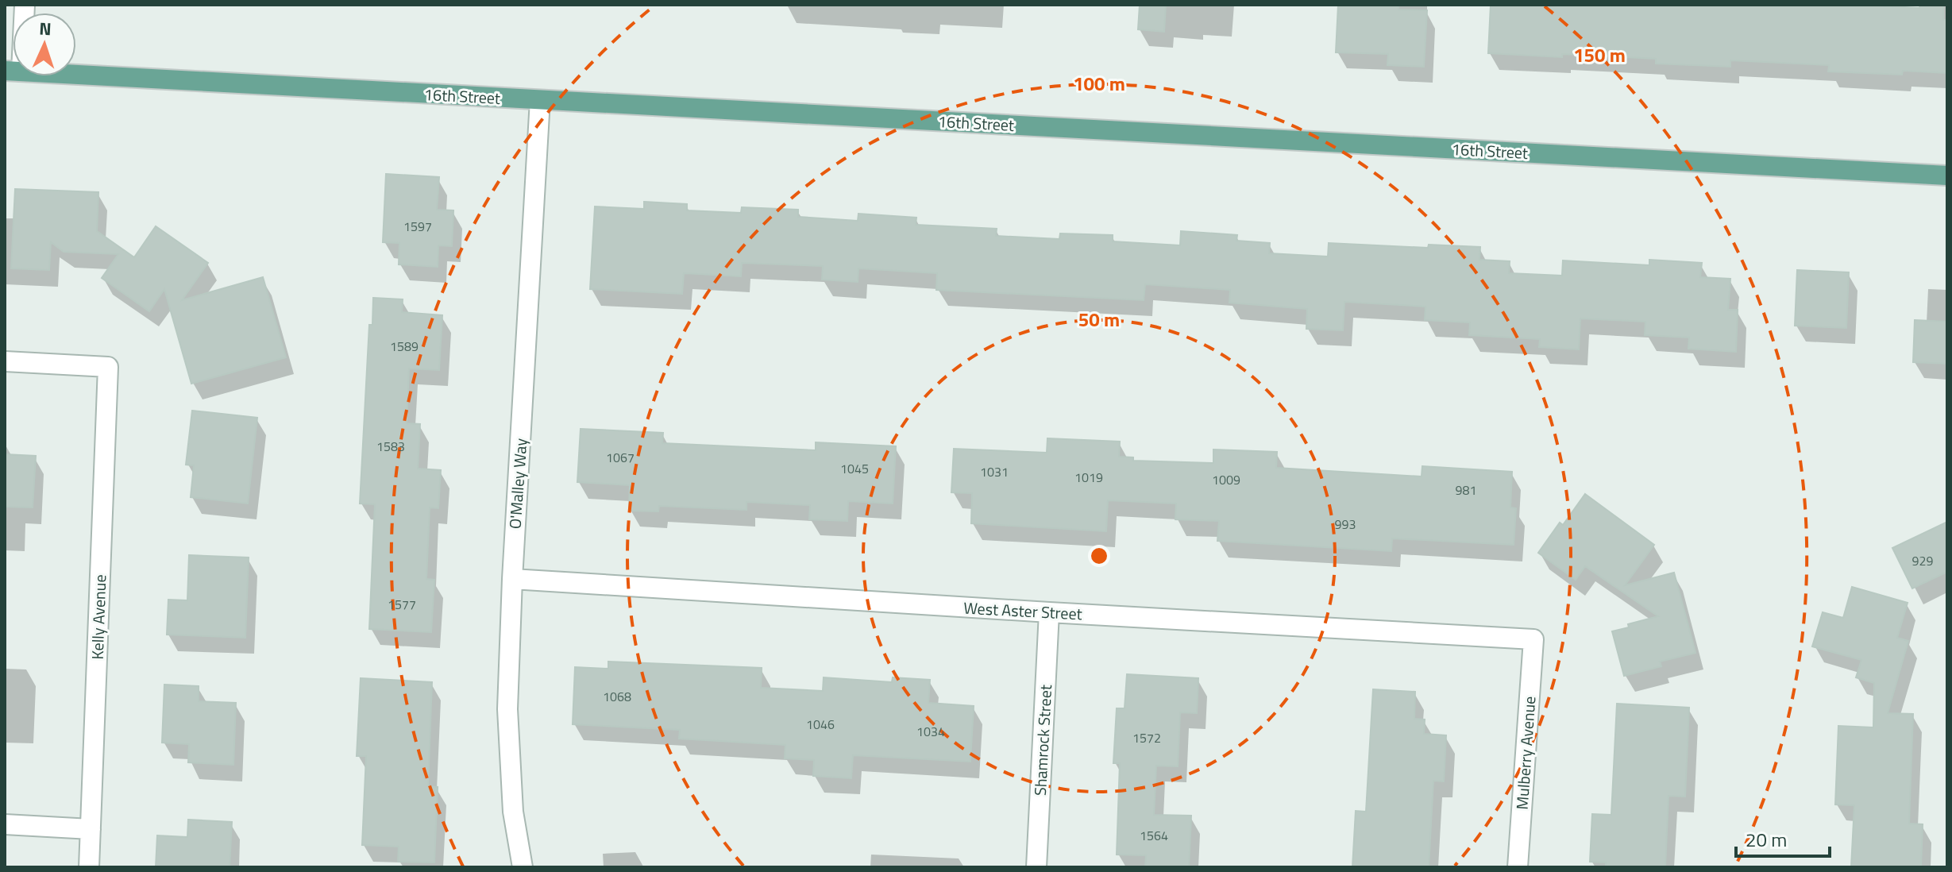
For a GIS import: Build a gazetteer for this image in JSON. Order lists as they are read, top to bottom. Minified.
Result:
{"streets":{"main road":["16th Street"],"street":["O'Malley Way","West Aster Street","Kelly Avenue","Shamrock Street","Mulberry Avenue"]},"crossings":[["16th Street","O'Malley Way"],["O'Malley Way","West Aster Street"],["West Aster Street","Shamrock Street"],["West Aster Street","Mulberry Avenue"]],"house_numbers":["1597","1589","1583","1067","1045","1031","1019","1009","981","993","929","1577","1068","1046","1034","1572","1564"],"scale_bar":"20 m","north":"top","rings":["150 m","100 m","50 m"]}
